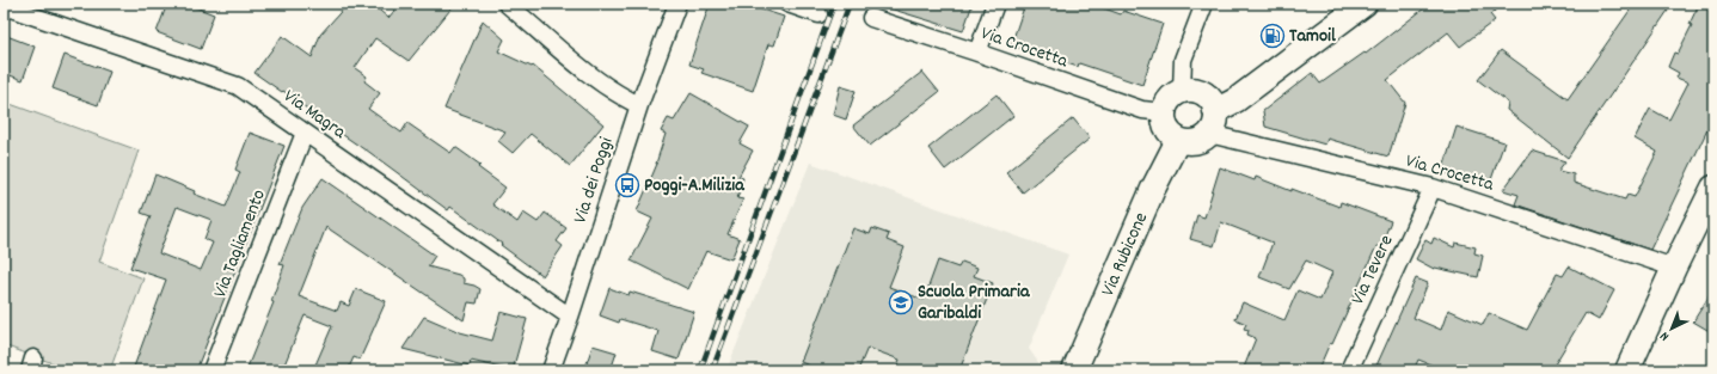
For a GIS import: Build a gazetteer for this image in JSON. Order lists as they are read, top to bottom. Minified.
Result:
{"streets":{"street":["Via Crocetta","Via Magra","Via dei Poggi","Via Tagliamento","Via Rubicone","Via Tevere"]},"crossings":[["Via Crocetta","Via Rubicone"],["Via Crocetta","Via Tevere"],["Via Magra","Via dei Poggi"],["Via Magra","Via Tagliamento"]],"places":{"fuel station":["Tamoil"],"bus stop":["Poggi-A.Milizia"],"school or university":["Scuola Primaria Garibaldi"]},"north":"bottom left"}
